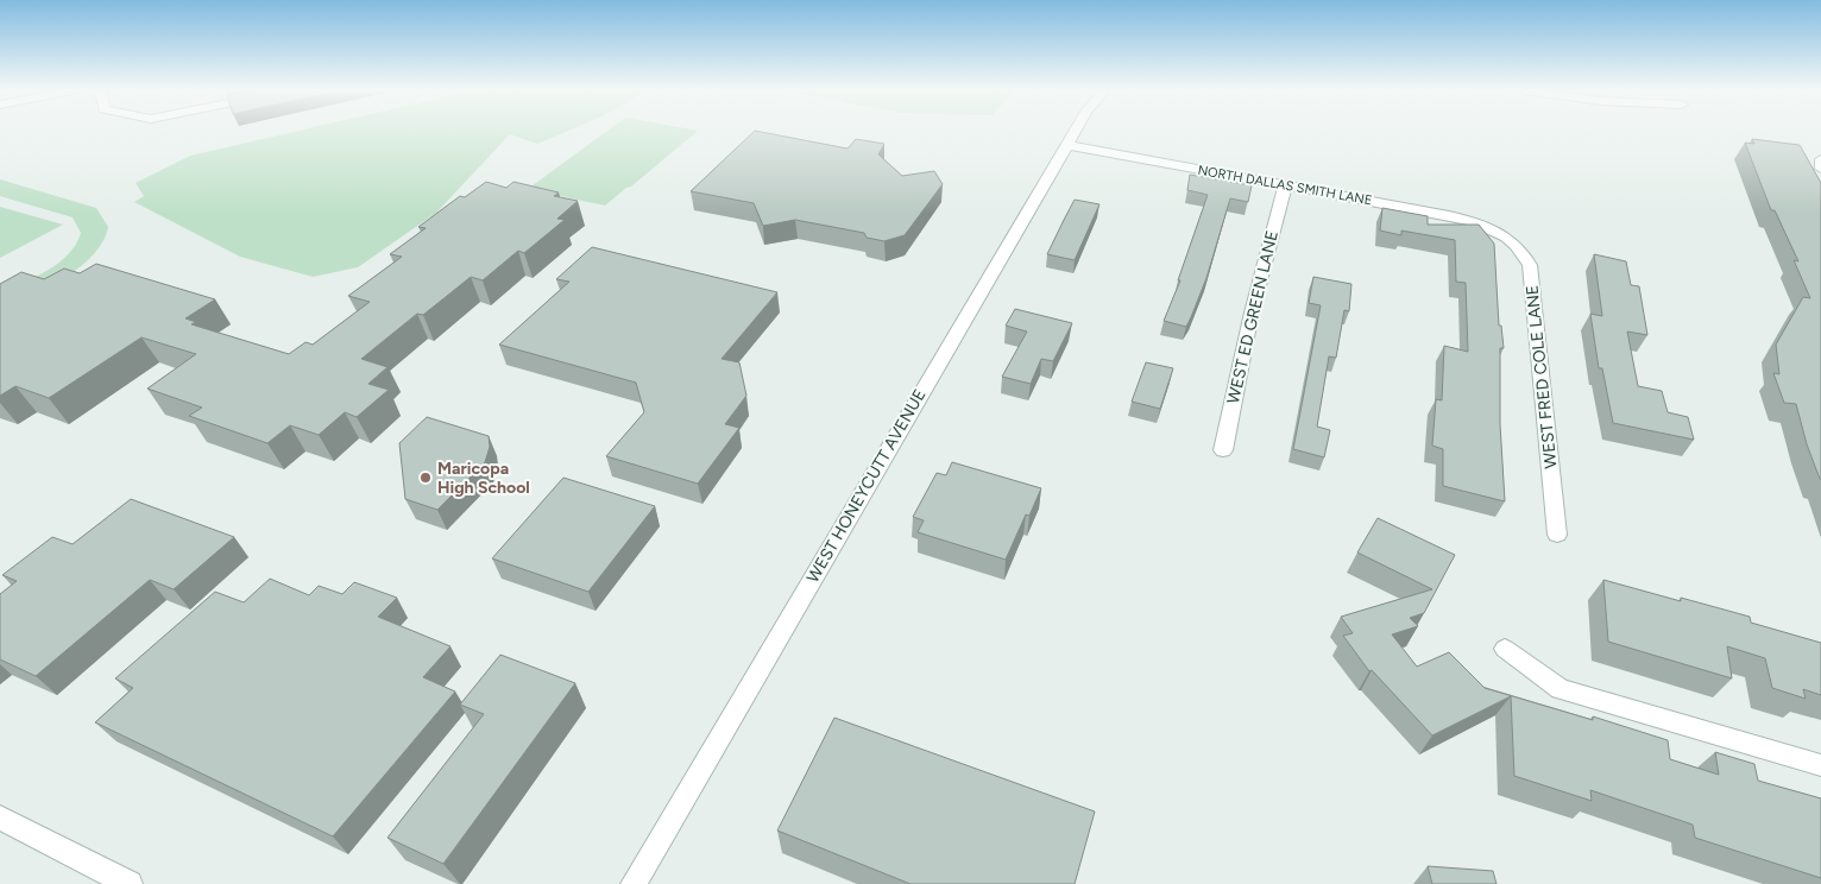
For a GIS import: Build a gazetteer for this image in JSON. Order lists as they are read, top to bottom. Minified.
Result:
{"streets":{"street":["NORTH DALLAS SMITH LANE","WEST ED GREEN LANE","WEST FRED COLE LANE","WEST HONEYCUTT AVENUE"]},"crossings":[["NORTH DALLAS SMITH LANE","WEST ED GREEN LANE"],["NORTH DALLAS SMITH LANE","WEST FRED COLE LANE"],["NORTH DALLAS SMITH LANE","WEST HONEYCUTT AVENUE"]],"places":["Maricopa High School"]}
